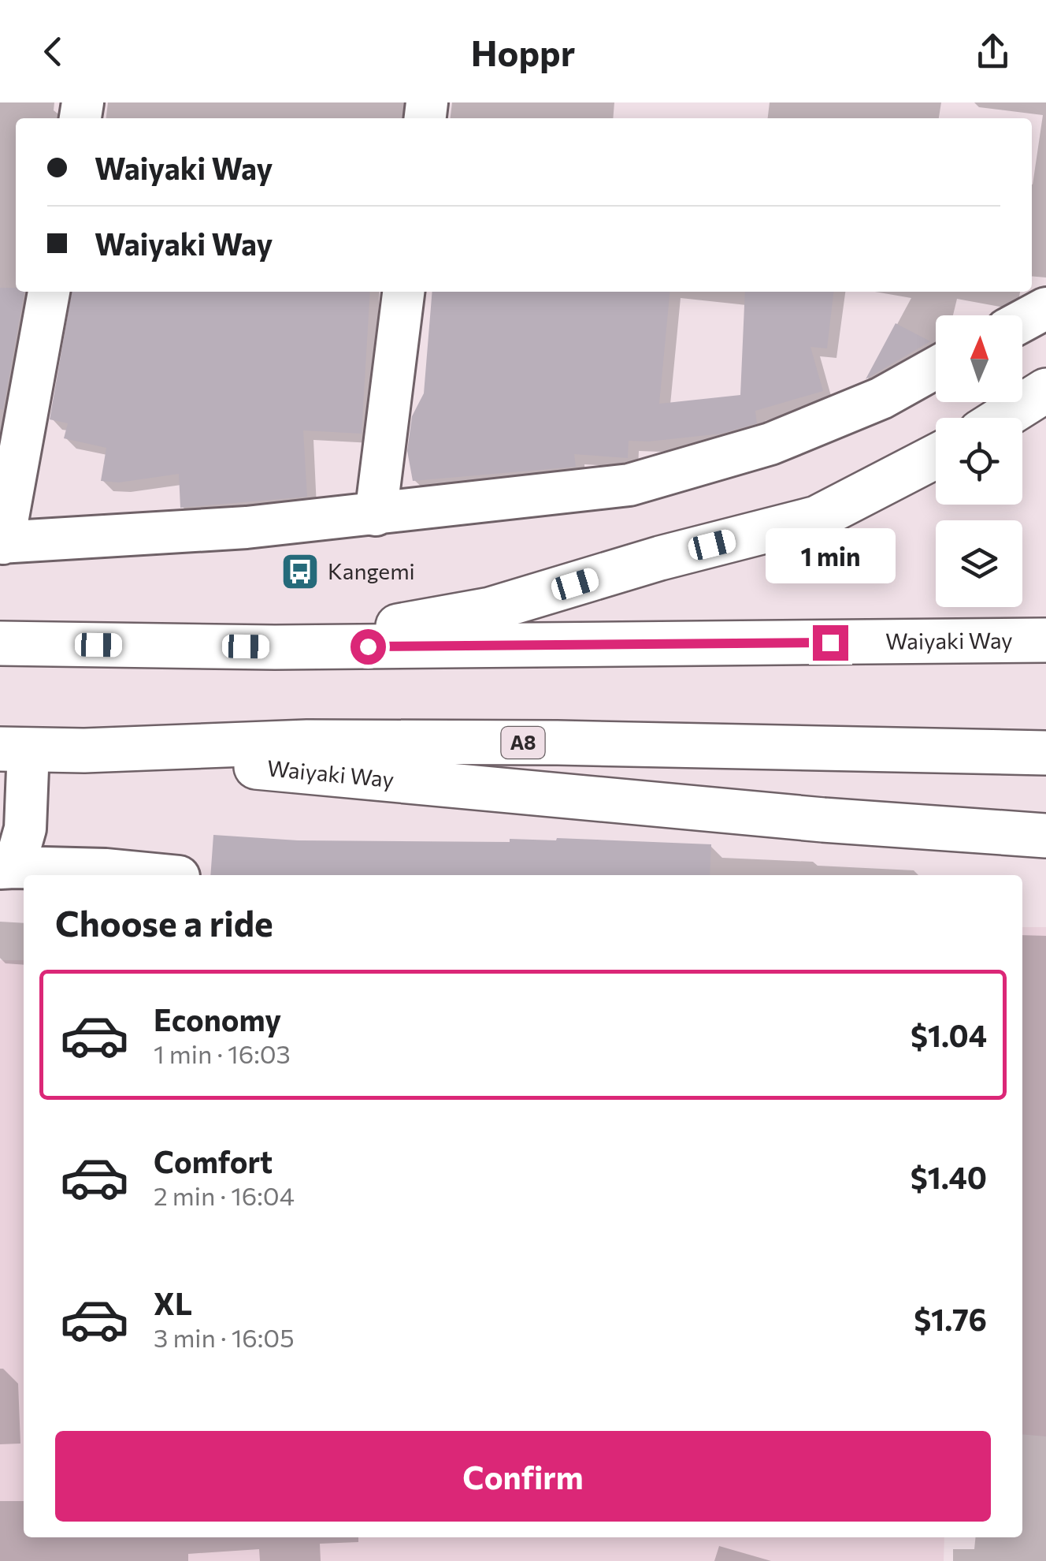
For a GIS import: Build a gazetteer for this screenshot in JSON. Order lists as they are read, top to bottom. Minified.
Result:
{"streets":{"highway":["Waiyaki Way","A8"]},"places":{"bus stop":["Kangemi"]},"north":"top","page":{"header":"Hoppr","banner":["Waiyaki Way","Waiyaki Way"],"bubble":"1 min","heading":"Choose a ride","list":[{"name":"Economy","note":"1 min · 16:03","value":"$1.04"},{"name":"Comfort","note":"2 min · 16:04","value":"$1.40"},{"name":"XL","note":"3 min · 16:05","value":"$1.76"}],"buttons":"Confirm"}}
